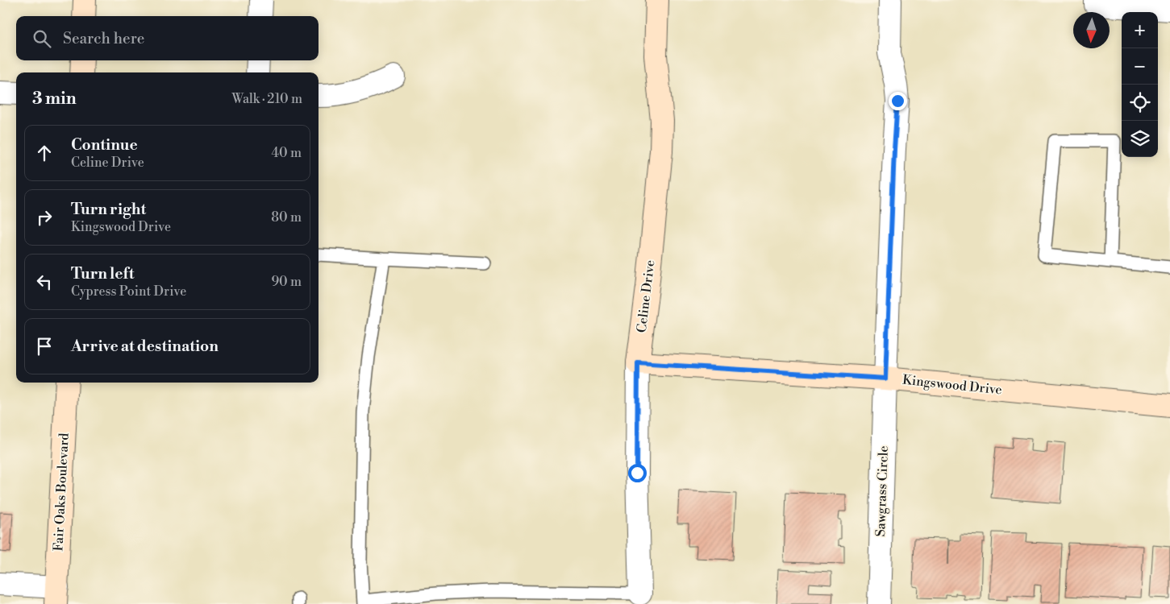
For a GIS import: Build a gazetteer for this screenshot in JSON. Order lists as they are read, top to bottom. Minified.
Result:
{"streets":{"street":["Celine Drive","Kingswood Drive","Sawgrass Circle","Fair Oaks Boulevard"]},"crossings":[["Celine Drive","Kingswood Drive"],["Kingswood Drive","Sawgrass Circle"]],"north":"bottom","page":{"map_buttons":["+","−"],"search":"Search here","heading":["3 min","Walk · 210 m"],"list":[["Continue","Celine Drive","40 m"],["Turn right","Kingswood Drive","80 m"],["Turn left","Cypress Point Drive","90 m"],"Arrive at destination"]}}
